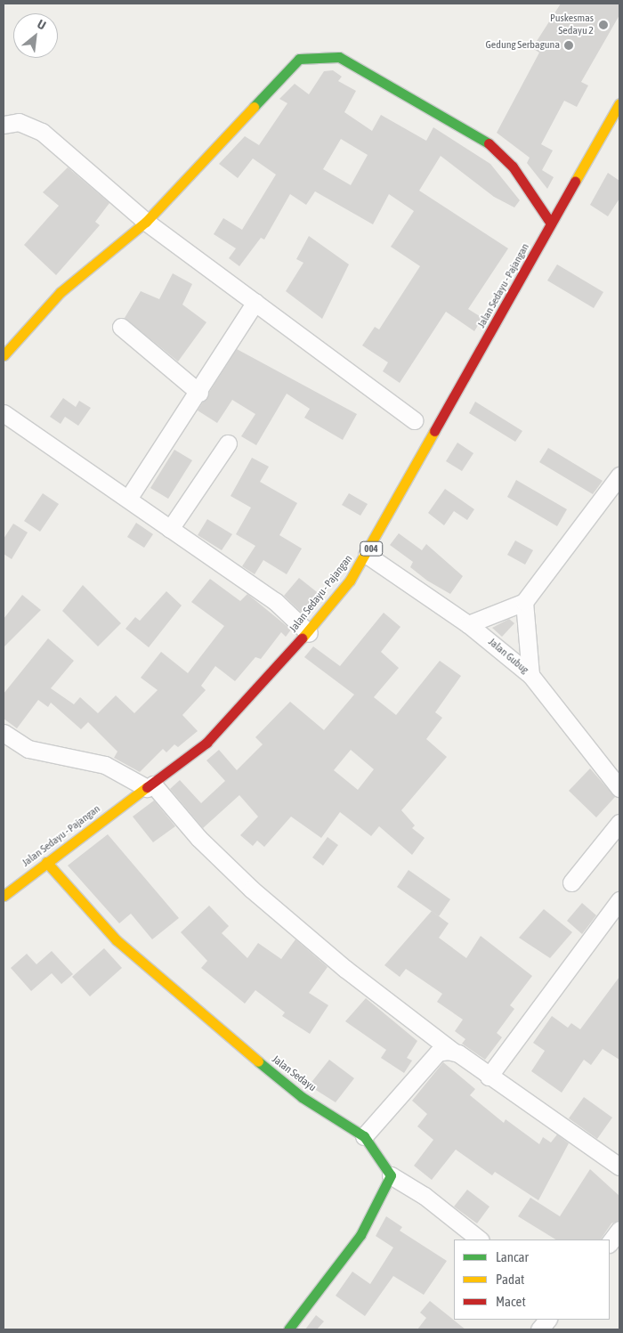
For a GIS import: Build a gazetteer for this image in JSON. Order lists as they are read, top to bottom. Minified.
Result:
{"streets":{"street":["Jalan Sedayu - Pajangan","004","Jalan Gubug","Jalan Sedayu"]},"crossings":[["Jalan Sedayu - Pajangan","Jalan Gubug"],["Jalan Sedayu - Pajangan","Jalan Sedayu"]],"places":["Puskesmas Sedayu 2","Gedung Serbaguna"],"legend":["Lancar","Padat","Macet"],"north":"top right"}
